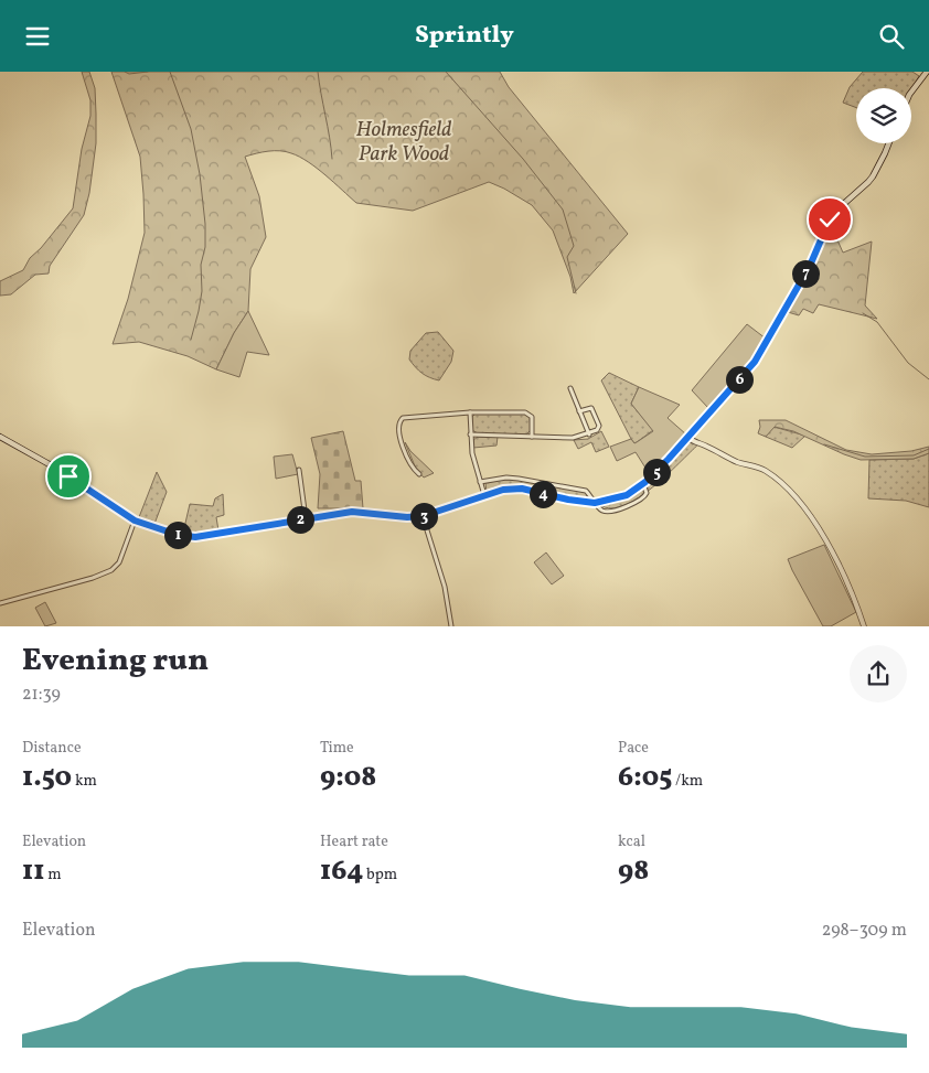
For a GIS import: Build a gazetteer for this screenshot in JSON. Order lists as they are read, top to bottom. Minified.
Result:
{"parks":["Holmesfield Park Wood"],"page":{"header":"Sprintly","pins":["7","6","5","4","3","2","1"],"heading":["Evening run","21:39"],"stats":[["Distance","1.50 km"],["Time","9:08"],["Pace","6:05 /km"],["Elevation","11 m"],["Heart rate","164 bpm"],["kcal","98"]],"chart":["Elevation","298–309 m"]}}
